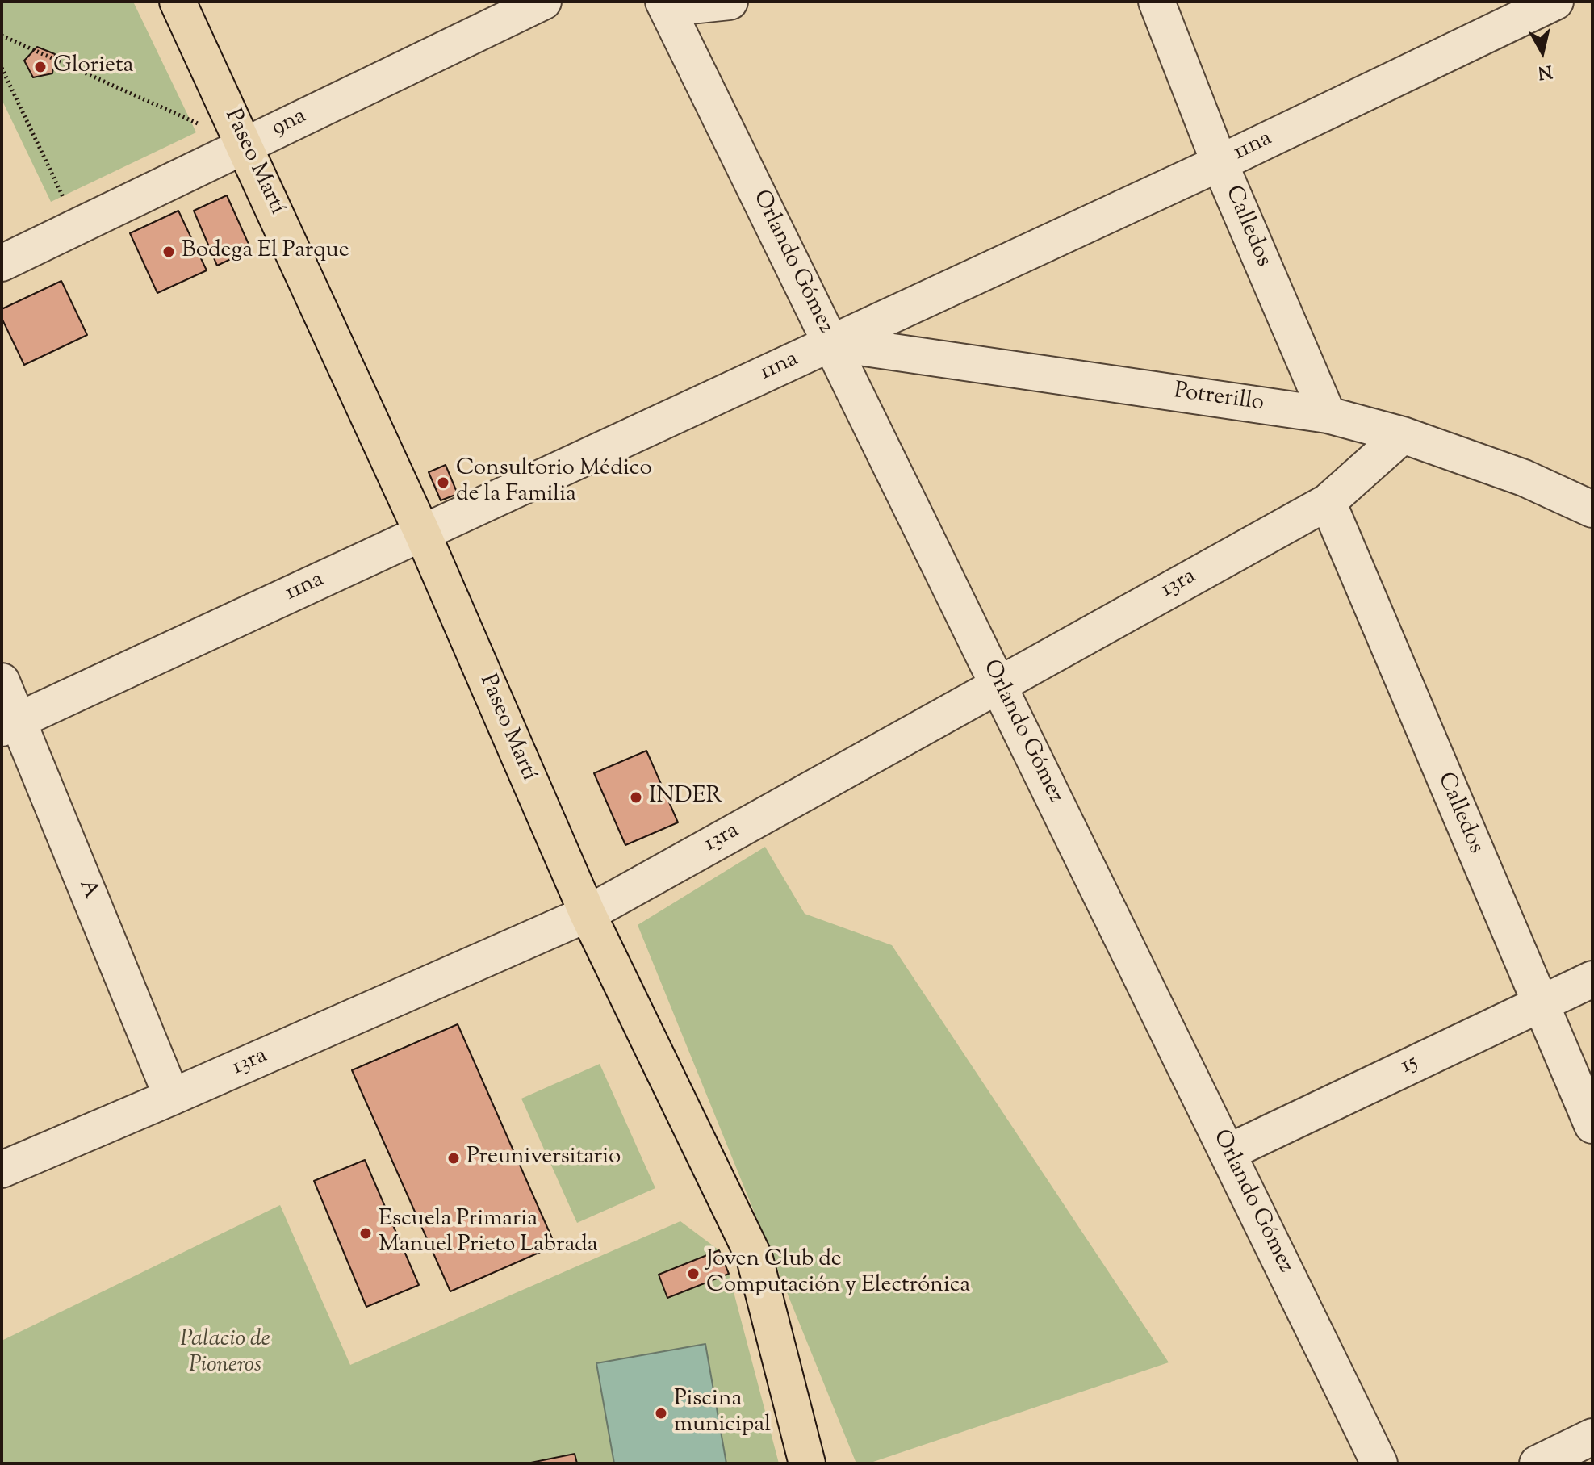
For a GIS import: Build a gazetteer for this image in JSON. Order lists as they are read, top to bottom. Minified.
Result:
{"streets":{"main road":["Paseo Martí"],"street":["9na","11na","Calledos","Orlando Gómez","Potrerillo","13ra","A","15"]},"crossings":[["9na","Paseo Martí"],["11na","Paseo Martí"],["11na","Calledos"],["11na","Orlando Gómez"],["11na","Potrerillo"],["11na","A"],["Paseo Martí","13ra"],["Calledos","Potrerillo"],["Calledos","13ra"],["Calledos","15"],["Orlando Gómez","Potrerillo"],["Orlando Gómez","13ra"],["Orlando Gómez","15"],["Potrerillo","13ra"],["13ra","A"]],"parks":["Palacio de Pioneros"],"places":["Glorieta","Bodega El Parque","Consultorio Médico de la Familia","INDER","Preuniversitario","Escuela Primaria Manuel Prieto Labrada","Joven Club de Computación y Electrónica","Piscina municipal"],"north":"bottom"}
